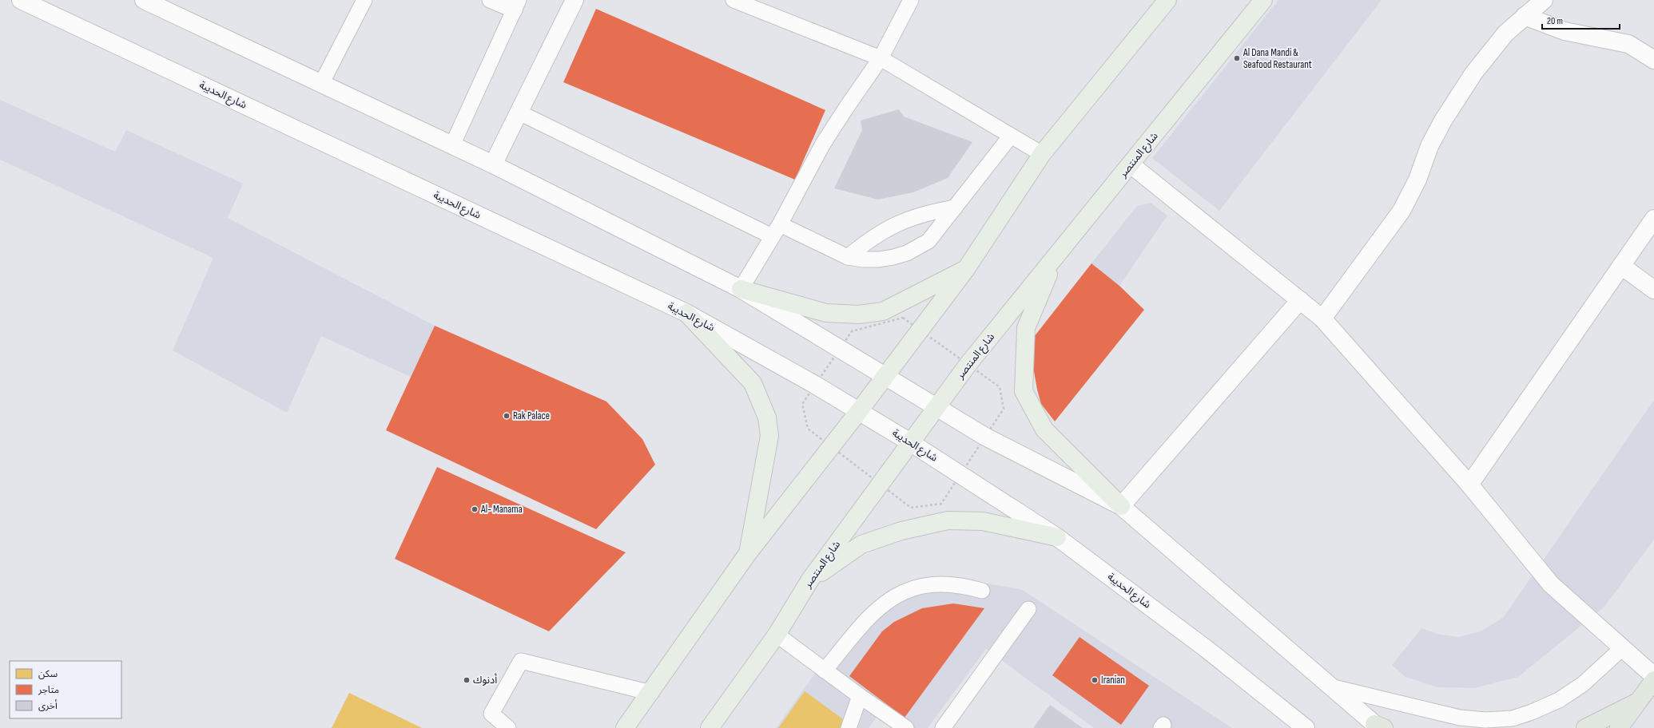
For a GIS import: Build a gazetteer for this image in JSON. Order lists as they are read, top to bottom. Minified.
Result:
{"streets":{"main road":["شارع الحديبة","شارع المنتصر"]},"crossings":[["شارع الحديبة","شارع المنتصر"]],"places":["Al Dana Mandi & Seafood Restaurant","Rak Palace","Al- Manama","أدنوك","Iranian"],"legend":["سكن","متاجر","أخرى"],"scale_bar":"20 m"}
